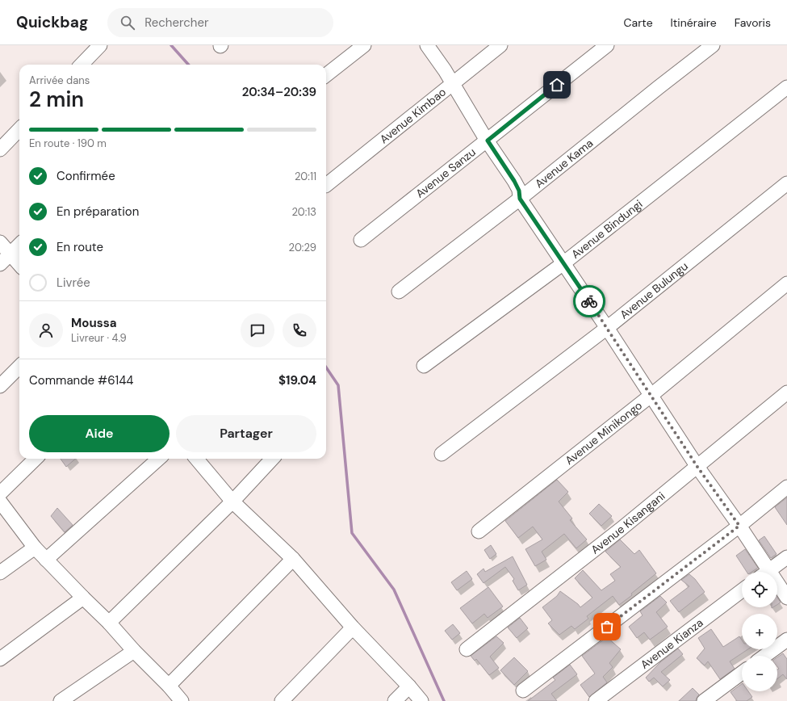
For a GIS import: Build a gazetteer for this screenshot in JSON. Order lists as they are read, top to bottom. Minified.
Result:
{"streets":{"street":["Avenue Kimbao","Avenue Kama","Avenue Sanzu","Avenue Bindungi","Avenue Bulungu","Avenue Minikongo","Avenue Kisangani","Avenue Kianza"]},"page":{"header":"Quickbag","search":"Rechercher","nav":["Carte","Itinéraire","Favoris"],"heading":["2 min","Arrivée dans","20:34–20:39"],"panel":["Moussa","Livreur · 4.9","Commande #6144","$19.04"],"bar":"En route · 190 m","list":[["Confirmée","20:11"],["En préparation","20:13"],["En route","20:29"],"Livrée"],"buttons":["Aide","Partager"],"map_buttons":["+","−"]}}
